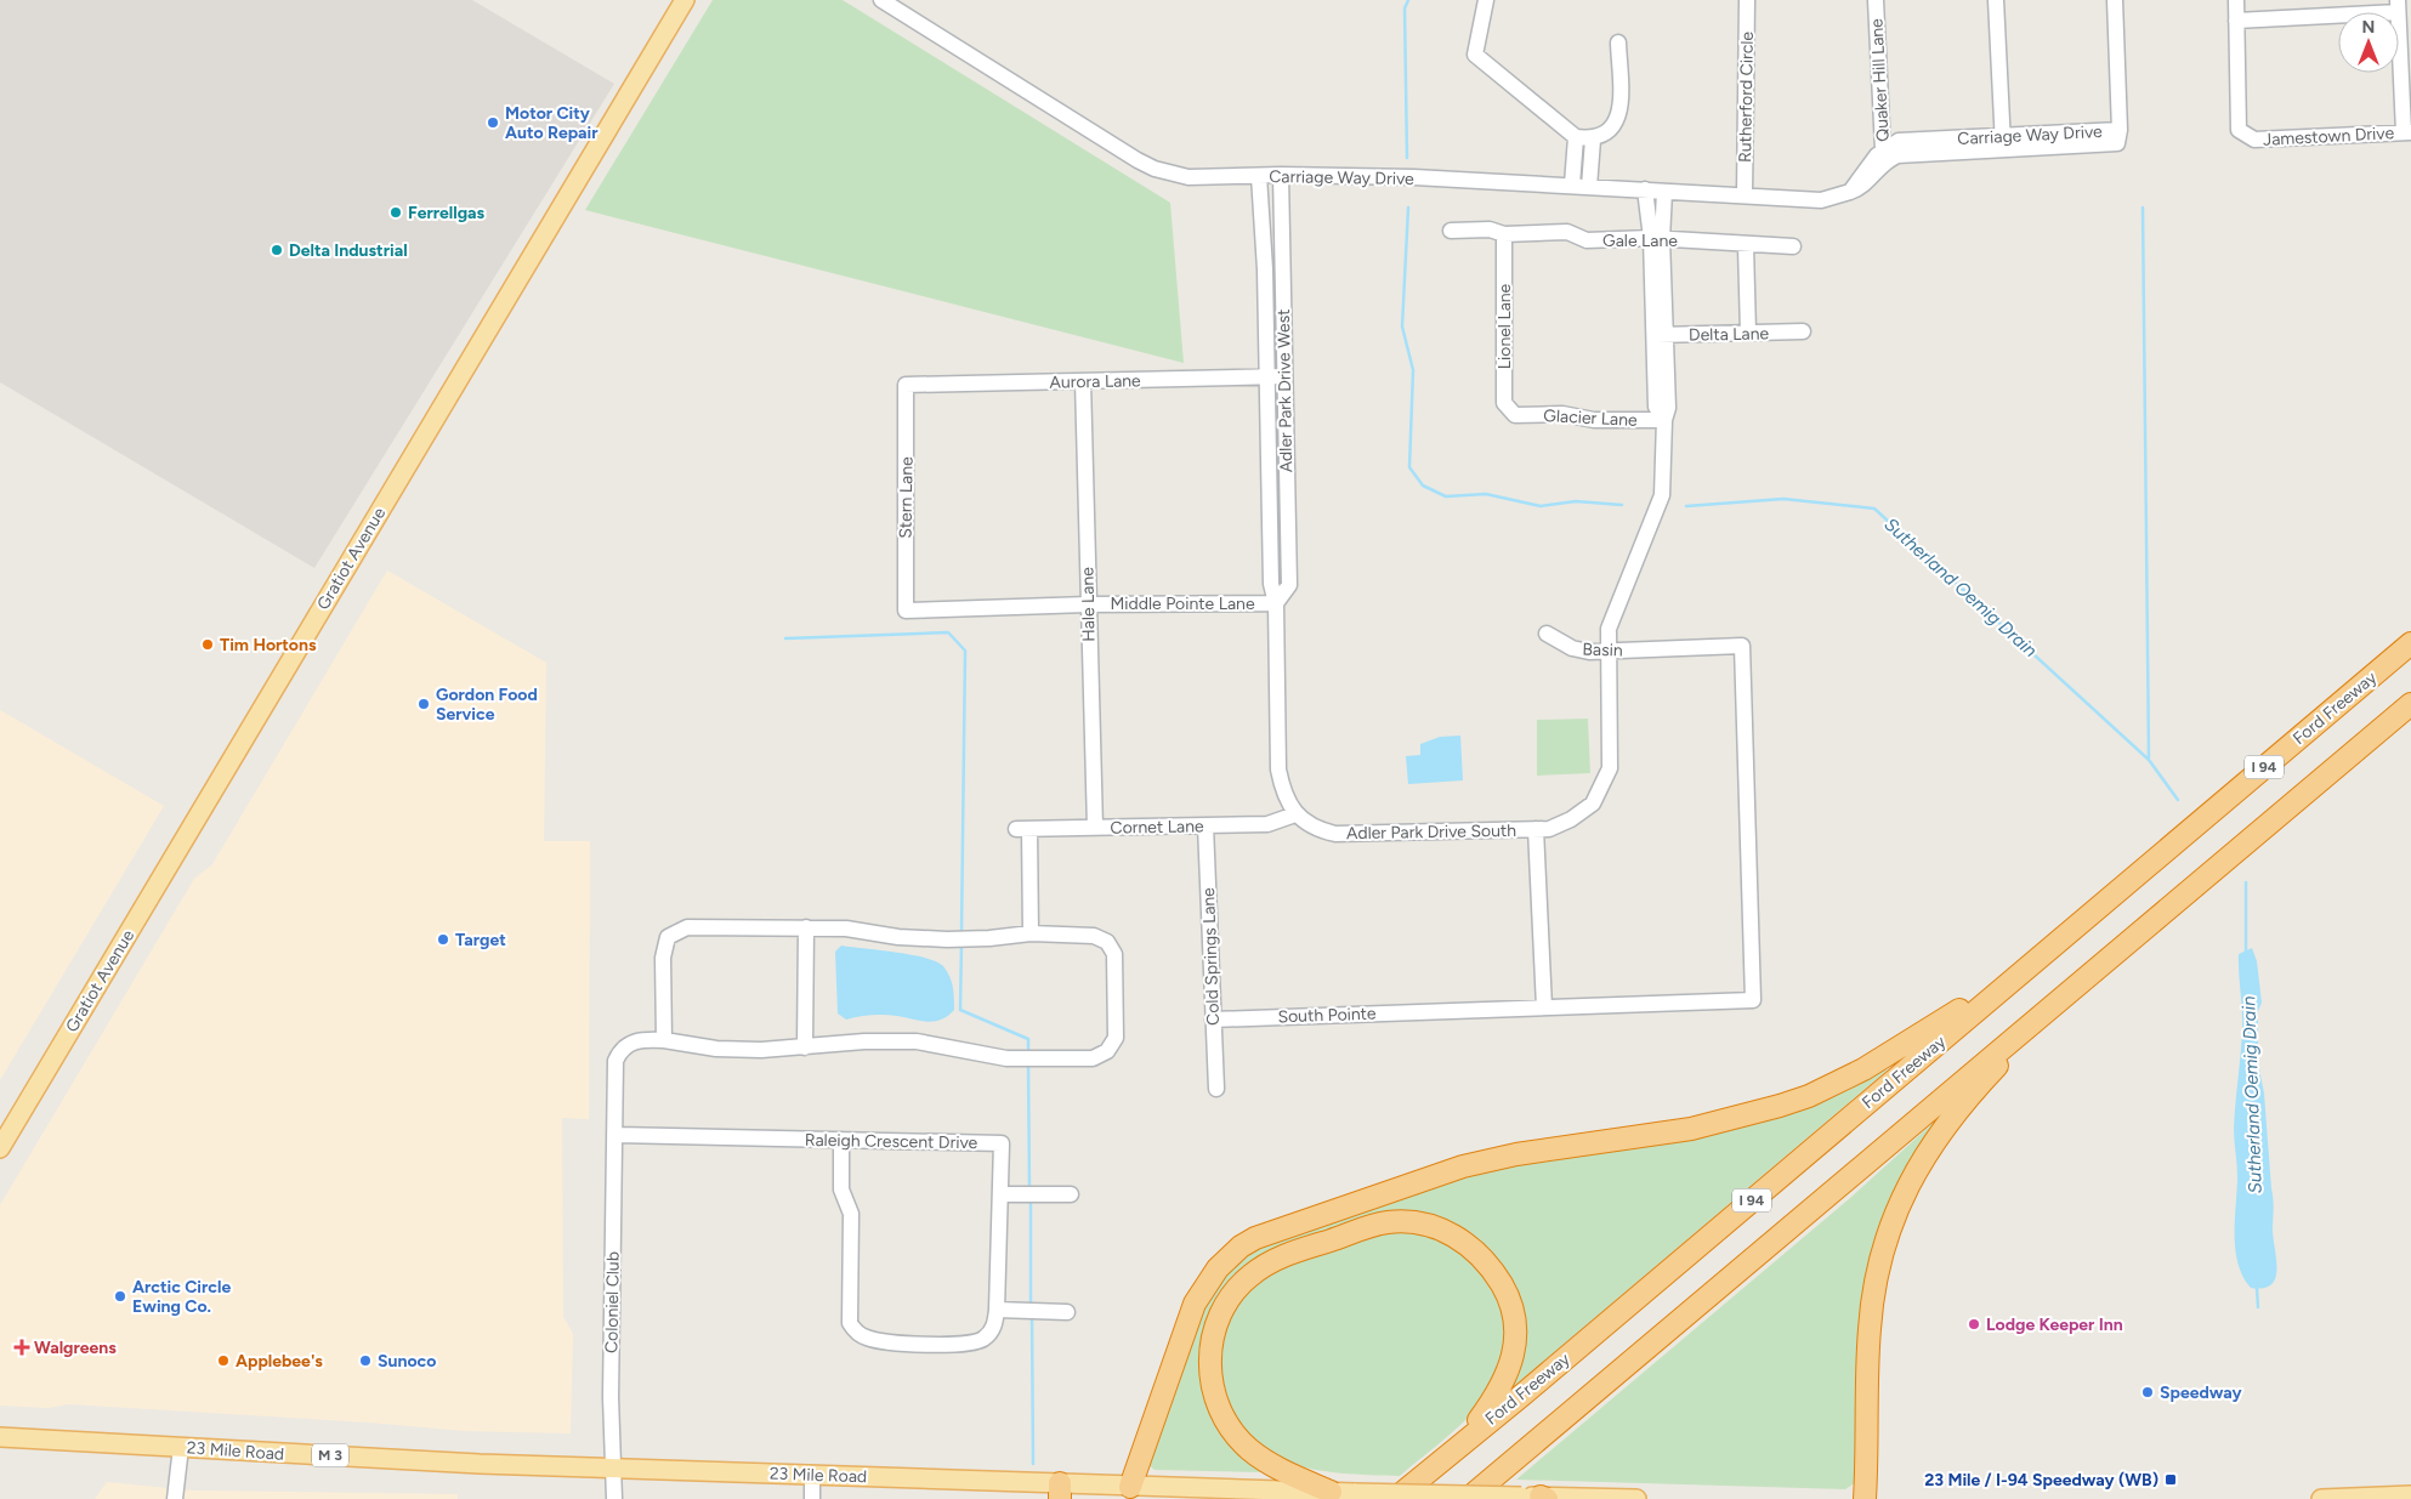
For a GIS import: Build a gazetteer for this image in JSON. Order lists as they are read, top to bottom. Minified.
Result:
{"streets":{"highway":["Ford Freeway","I 94"],"main road":["Gratiot Avenue","23 Mile Road","M 3"],"street":["Quaker Hill Lane","Rutherford Circle","Carriage Way Drive","Jamestown Drive","Gale Lane","Lionel Lane","Delta Lane","Aurora Lane","Adler Park Drive West","Glacier Lane","Stern Lane","Middle Pointe Lane","Hale Lane","Basin","Cornet Lane","Adler Park Drive South","Cold Springs Lane","South Pointe","Raleigh Crescent Drive","Coloniel Club"]},"crossings":[["Quaker Hill Lane","Carriage Way Drive"],["Rutherford Circle","Carriage Way Drive"],["Carriage Way Drive","Adler Park Drive West"],["Gale Lane","Lionel Lane"],["Gale Lane","Adler Park Drive South"],["Lionel Lane","Glacier Lane"],["Delta Lane","Adler Park Drive South"],["Aurora Lane","Adler Park Drive West"],["Aurora Lane","Stern Lane"],["Aurora Lane","Hale Lane"],["Adler Park Drive West","Middle Pointe Lane"],["Adler Park Drive West","Cornet Lane"],["Adler Park Drive West","Adler Park Drive South"],["Glacier Lane","Adler Park Drive South"],["Stern Lane","Middle Pointe Lane"],["Middle Pointe Lane","Hale Lane"],["Hale Lane","Cornet Lane"],["Basin","Adler Park Drive South"],["Basin","South Pointe"],["Cornet Lane","Adler Park Drive South"],["Cornet Lane","Cold Springs Lane"],["Cornet Lane","Coloniel Club"],["Cold Springs Lane","South Pointe"],["Raleigh Crescent Drive","Coloniel Club"],["Coloniel Club","23 Mile Road"]],"water":["Sutherland Oemig Drain"],"places":{"other":["Motor City Auto Repair","Ferrellgas","Delta Industrial","Tim Hortons","Gordon Food Service","Target","Arctic Circle Ewing Co.","Lodge Keeper Inn","Applebee's","Sunoco","Speedway"],"health":["Walgreens"],"transit":["23 Mile / I-94 Speedway (WB)"]},"north":"top"}
